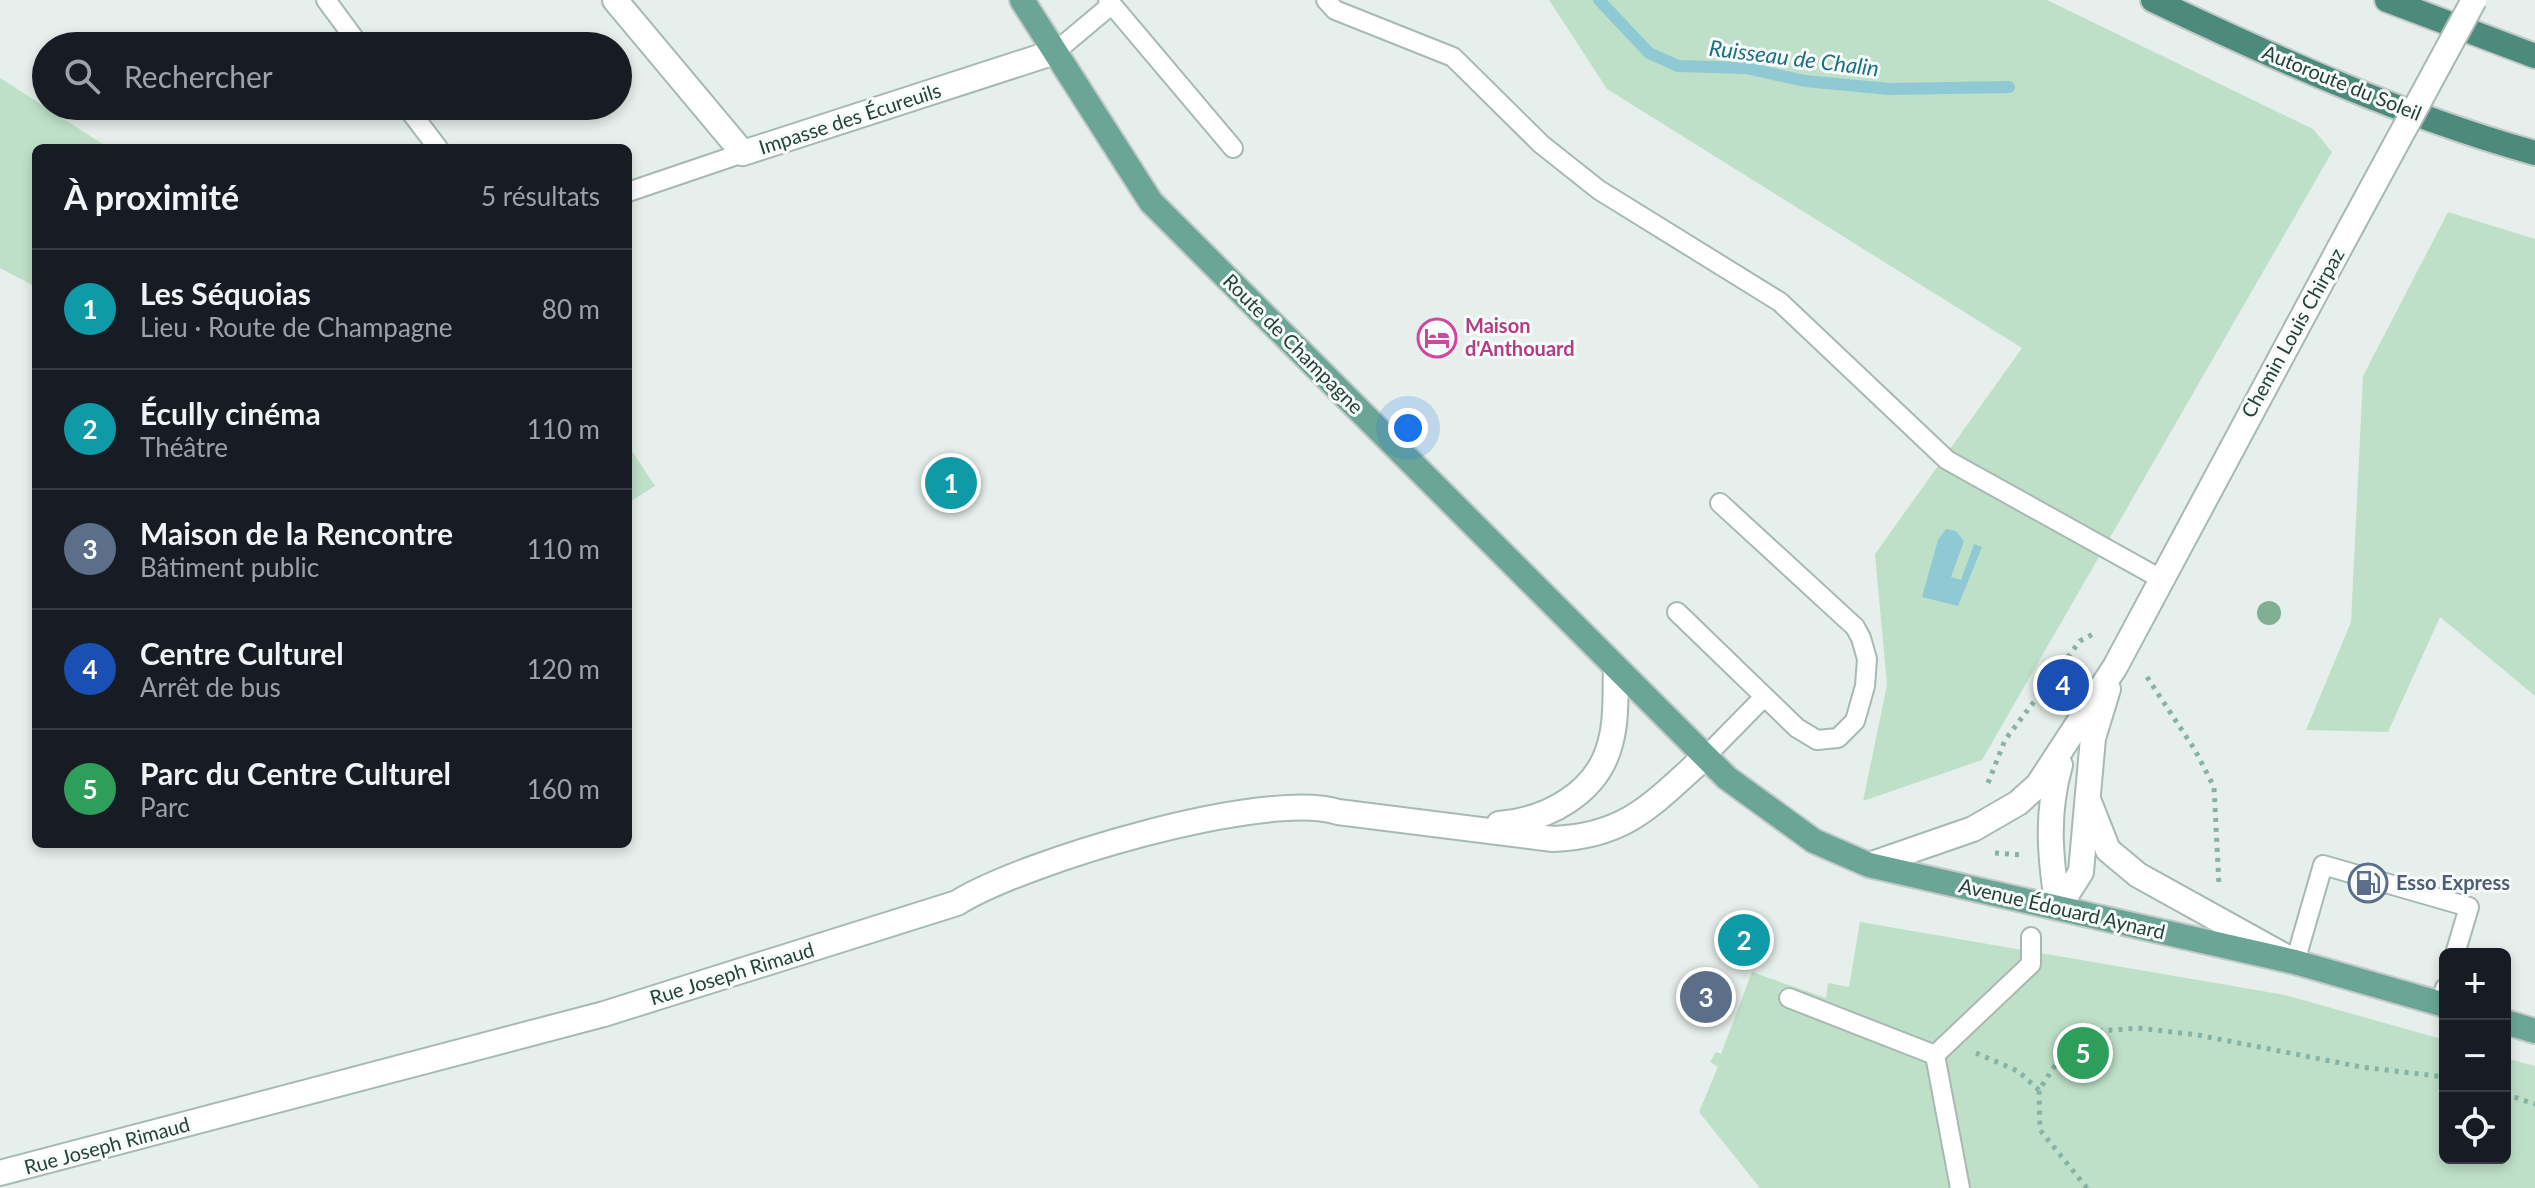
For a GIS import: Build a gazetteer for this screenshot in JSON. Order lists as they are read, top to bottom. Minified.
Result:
{"streets":{"highway":["Autoroute du Soleil"],"main road":["Route de Champagne","Avenue Édouard Aynard"],"street":["Impasse des Écureuils","Chemin Louis Chirpaz","Rue Joseph Rimaud"]},"crossings":[["Impasse des Écureuils","Route de Champagne"],["Chemin Louis Chirpaz","Avenue Édouard Aynard"],["Route de Champagne","Avenue Édouard Aynard"],["Route de Champagne","Rue Joseph Rimaud"],["Avenue Édouard Aynard","Rue Joseph Rimaud"]],"water":["Ruisseau de Chalin"],"places":{"hotel":["Maison d'Anthouard"],"fuel station":["Esso Express"]},"page":{"search":"Rechercher","heading":["À proximité","5 résultats"],"list":[{"mark":"1","name":"Les Séquoias","note":"Lieu · Route de Champagne","value":"80 m"},{"mark":"2","name":"Écully cinéma","note":"Théâtre","value":"110 m"},{"mark":"3","name":"Maison de la Rencontre","note":"Bâtiment public","value":"110 m"},{"mark":"4","name":"Centre Culturel","note":"Arrêt de bus","value":"120 m"},{"mark":"5","name":"Parc du Centre Culturel","note":"Parc","value":"160 m"}],"pins":["1","4","2","3","5"],"map_buttons":["+","−"]}}
